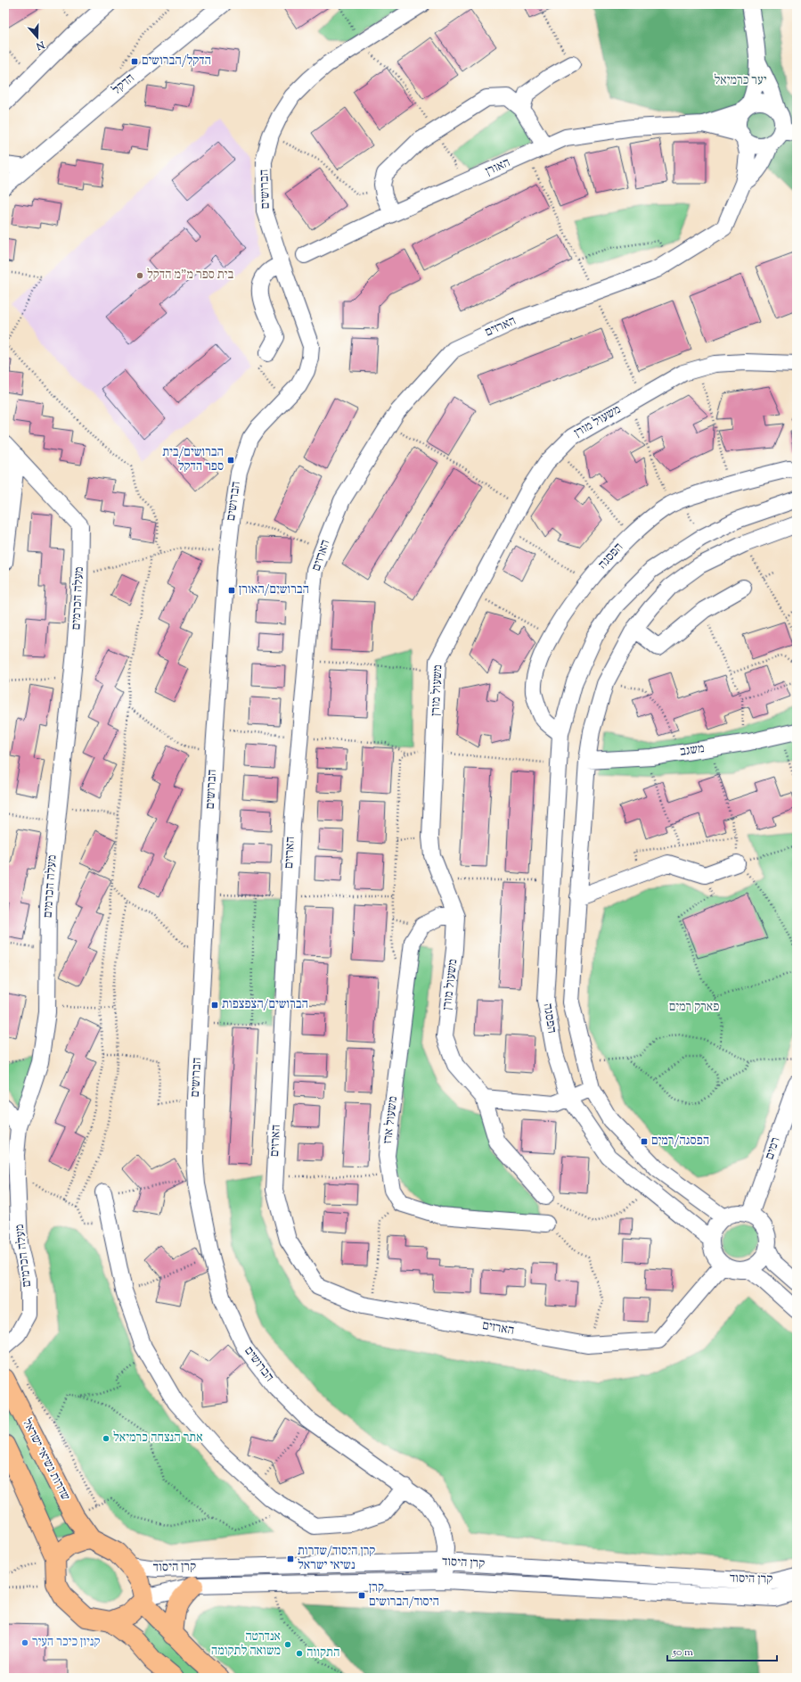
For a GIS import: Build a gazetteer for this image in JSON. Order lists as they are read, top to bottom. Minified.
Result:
{"streets":{"main road":["שדרות נשיאי ישראל"],"street":["הדקל","האורן","הברושים","הארזים","משעול מורן","הפסגה","מעלה הכרמים","משגב","משעול ארז","רמים","קרן היסוד"]},"crossings":[["האורן","הארזים"],["הברושים","קרן היסוד"],["הארזים","הפסגה"],["הארזים","רמים"],["משעול מורן","משעול ארז"],["הפסגה","משגב"],["הפסגה","רמים"],["שדרות נשיאי ישראל","קרן היסוד"]],"parks":["יער כרמיאל","פארק רמים"],"places":{"transit":["הדקל/הברושים","הברושים/בית ספר הדקל","הברושים/האורן","הברושים/הצפצפות","הפסגה/רמים","קרן היסוד/שדרות נשיאי ישראל","קרן היסוד/הברושים"],"other":["בית ספר מ\"מ הדקל","אתר הנצחה כרמיאל","קניון כיכר העיר","אנדרטה משואה לתקומה","התקווה"]},"scale_bar":"50 m","north":"bottom"}
